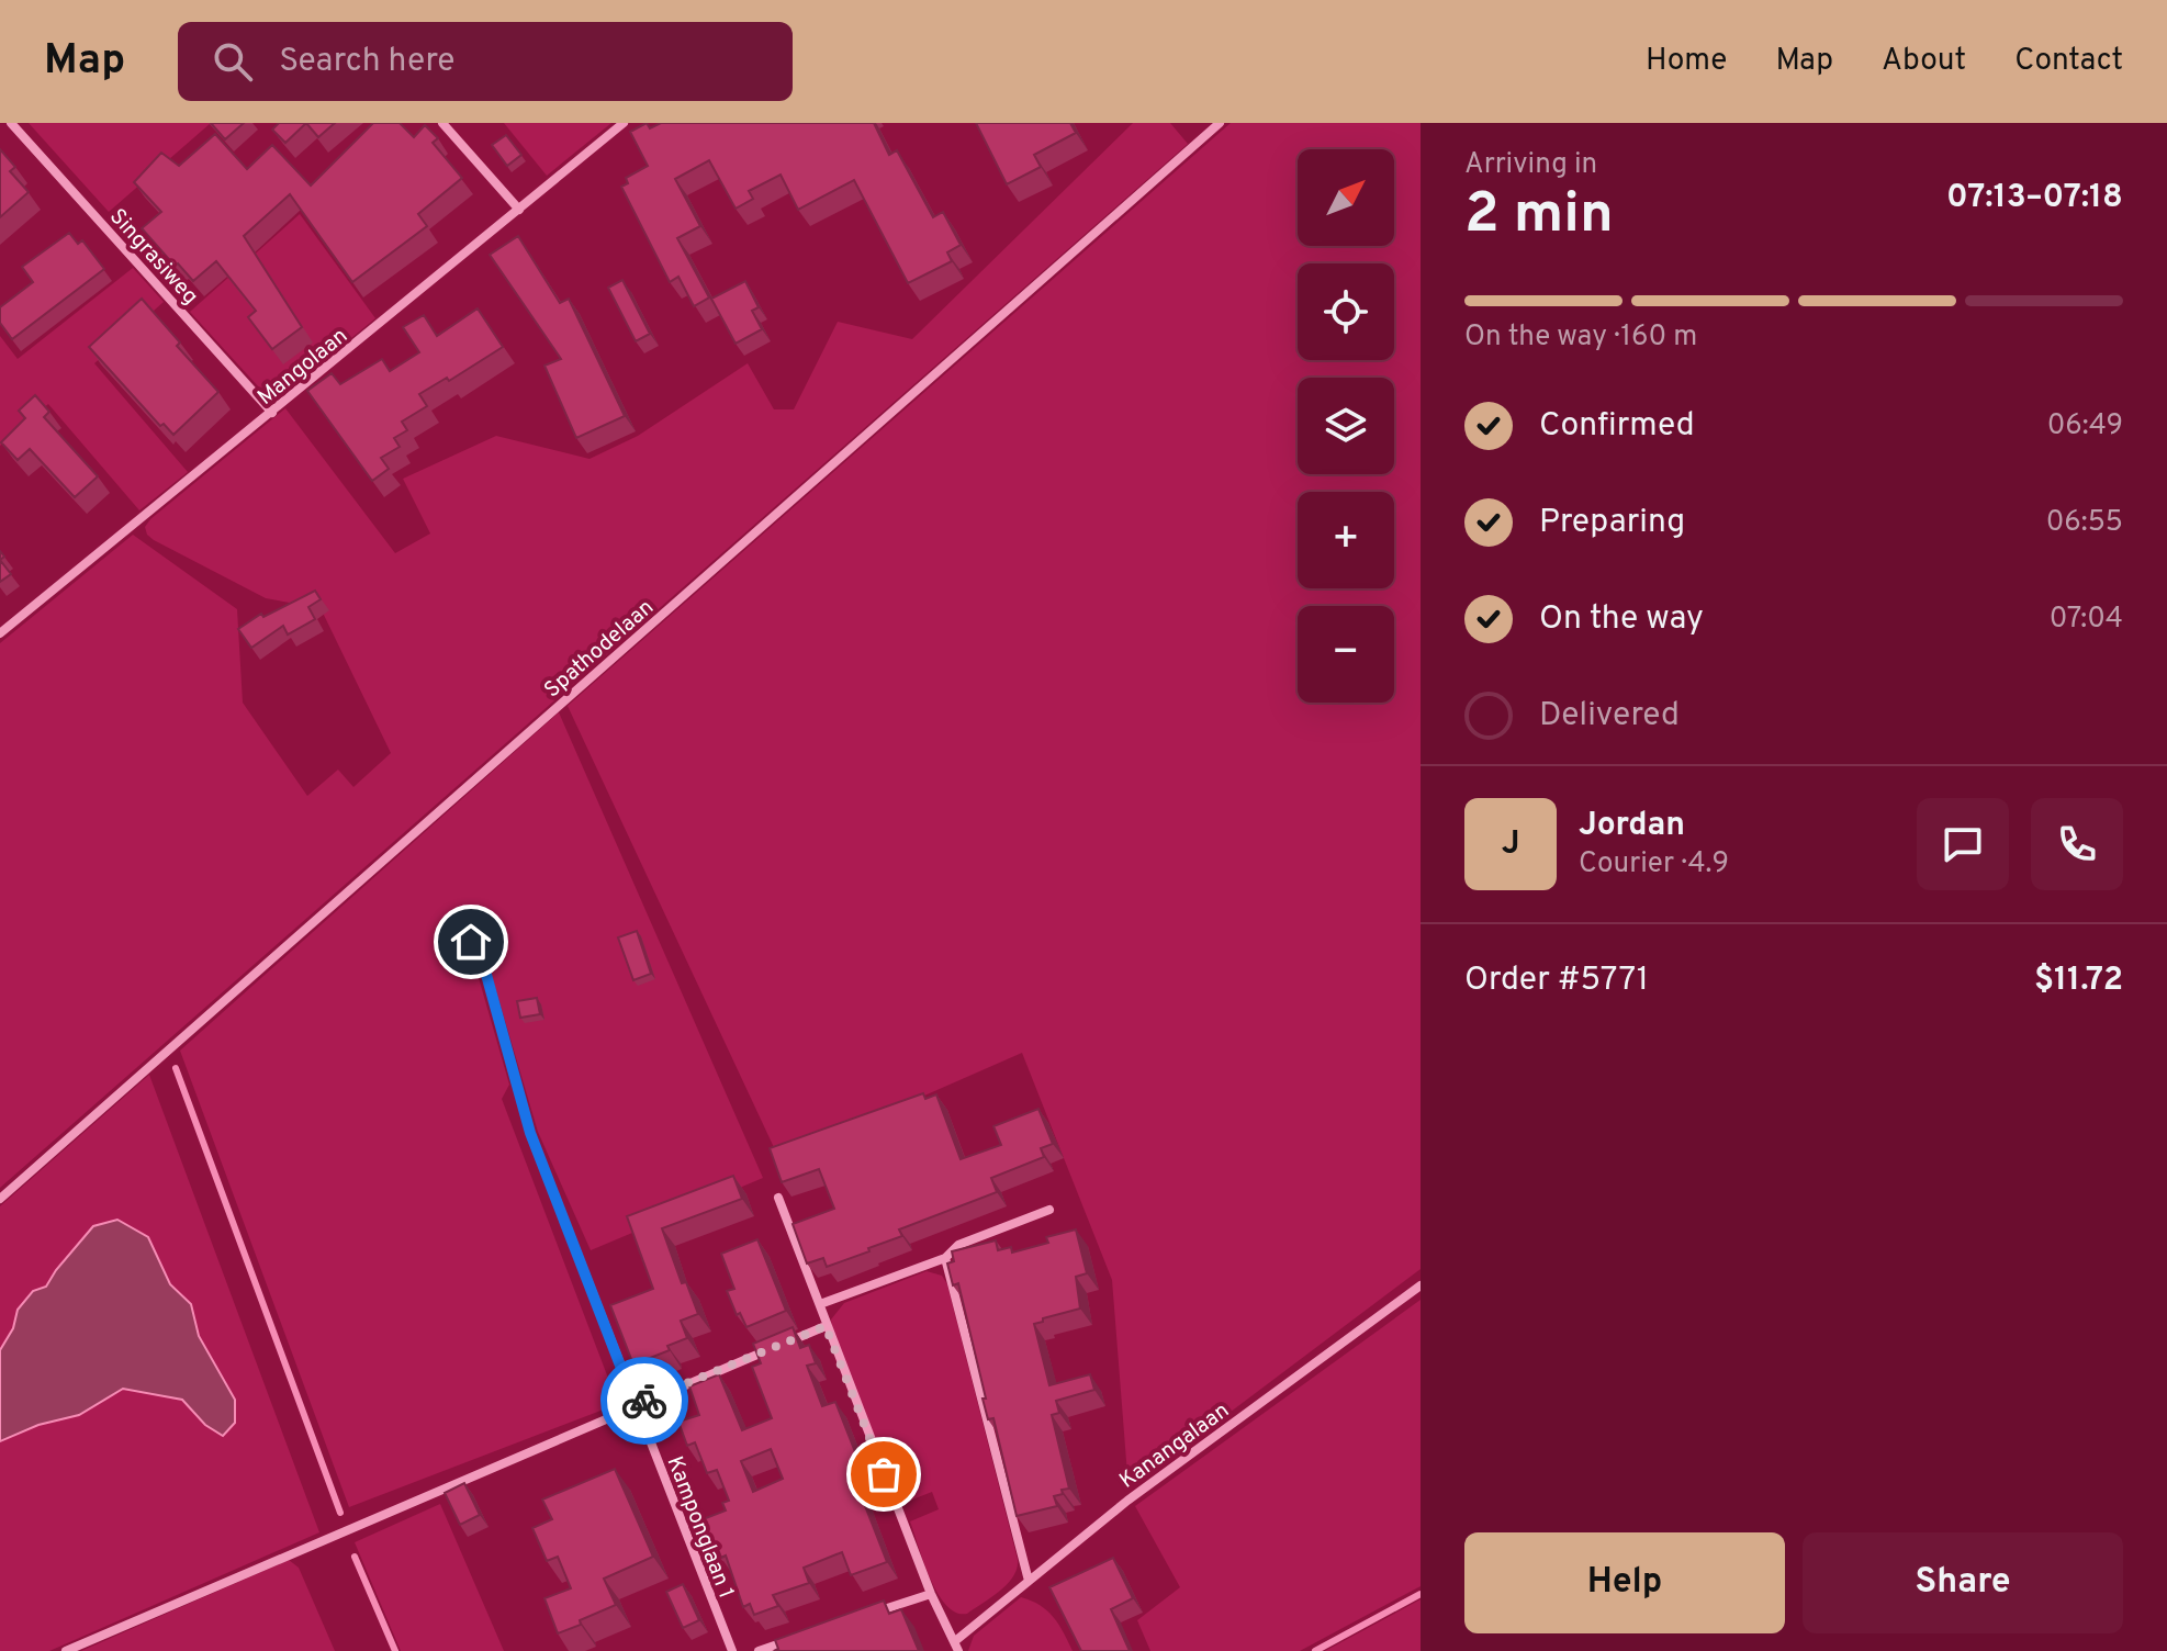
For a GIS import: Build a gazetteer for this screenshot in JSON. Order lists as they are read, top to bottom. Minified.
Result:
{"streets":{"street":["Singrasiweg","Mangolaan","Spathodelaan","Kanangalaan","Kamponglaan 1"]},"crossings":[["Singrasiweg","Mangolaan"]],"north":"top right","page":{"header":"Map","search":"Search here","nav":["Home","Map","About","Contact"],"heading":["2 min","Arriving in","07:13–07:18"],"panel":["Jordan","Courier · 4.9","Order #5771","$11.72"],"map_buttons":["+","−"],"bar":"On the way · 160 m","list":[["Confirmed","06:49"],["Preparing","06:55"],["On the way","07:04"],"Delivered"],"round":"J","buttons":["Help","Share"]}}
